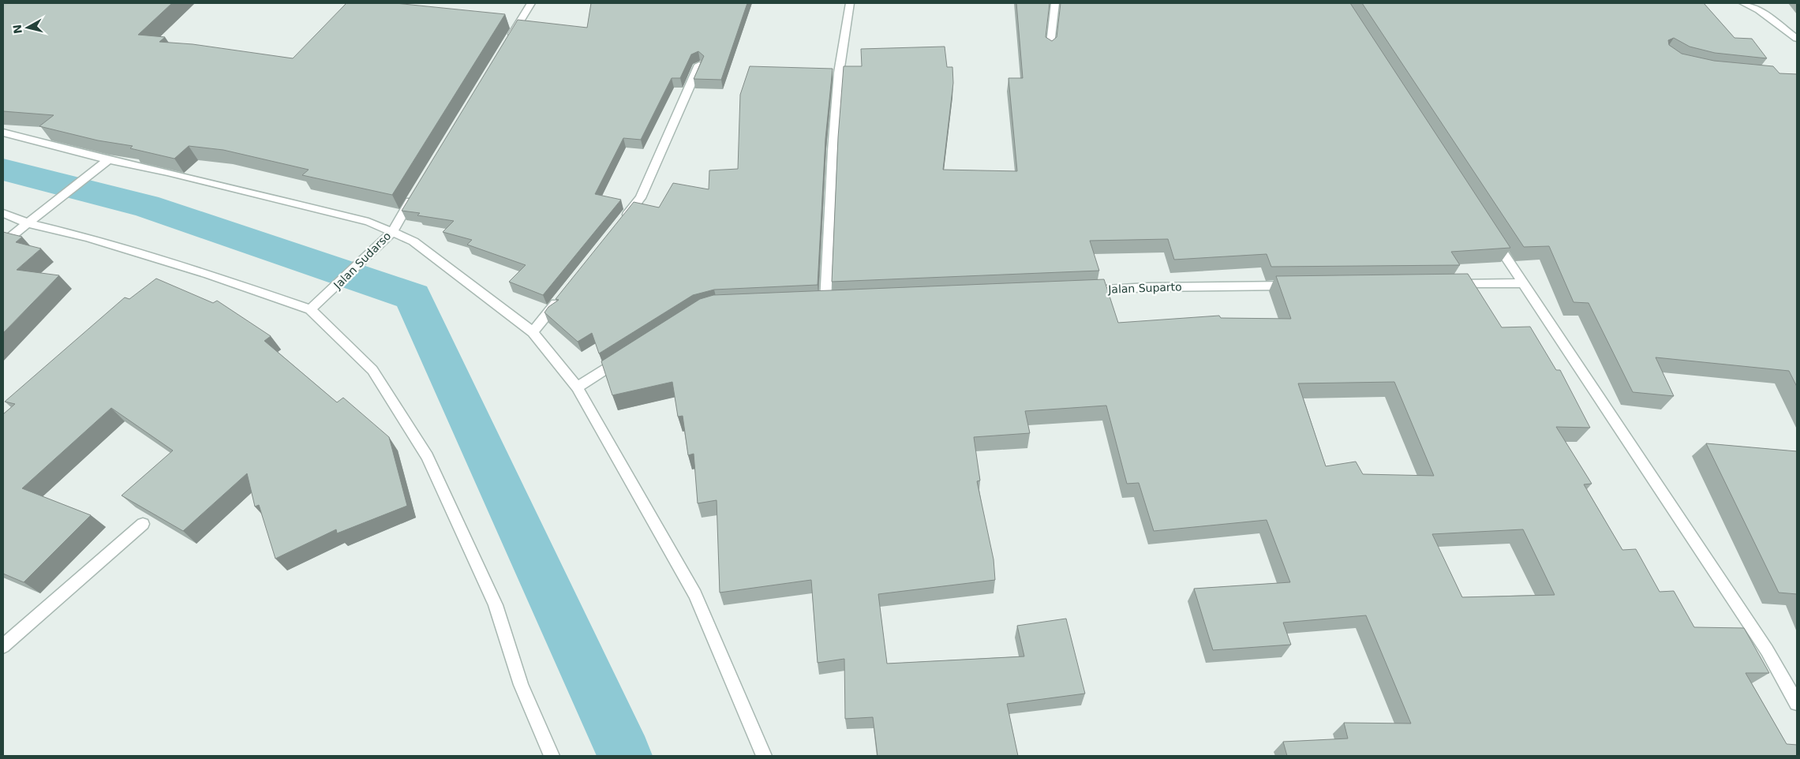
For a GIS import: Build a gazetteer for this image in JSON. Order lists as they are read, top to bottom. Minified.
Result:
{"streets":{"street":["Jalan Sudarso","Jalan Suparto"]},"north":"left"}
